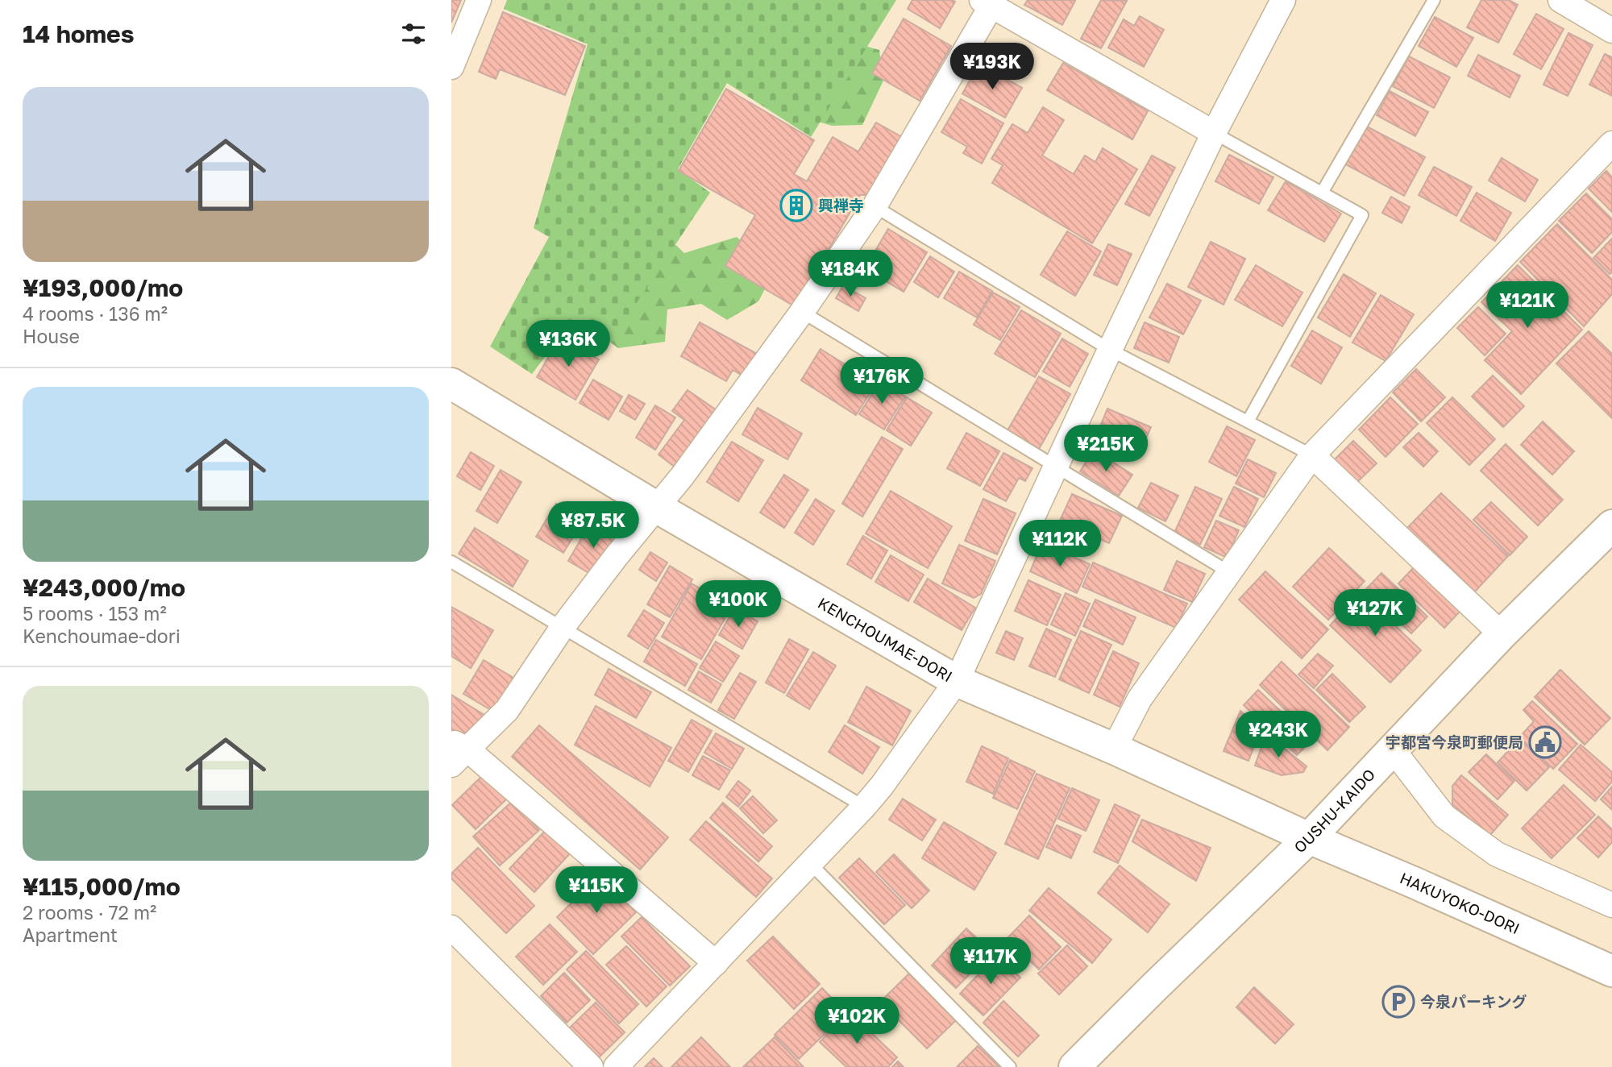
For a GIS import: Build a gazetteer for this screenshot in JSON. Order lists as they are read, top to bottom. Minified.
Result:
{"streets":{"main road":["KENCHOUMAE-DORI","OUSHU-KAIDO","HAKUYOKO-DORI"]},"crossings":[["KENCHOUMAE-DORI","OUSHU-KAIDO"],["KENCHOUMAE-DORI","HAKUYOKO-DORI"],["OUSHU-KAIDO","HAKUYOKO-DORI"]],"places":{"building":["興禅寺"],"public building":["宇都宮今泉町郵便局"],"parking":["今泉パーキング"]},"page":{"heading":"14 homes","price":["¥193K","¥184K","¥121K","¥136K","¥176K","¥215K","¥87.5K","¥112K","¥100K","¥127K","¥243K","¥115K","¥117K","¥102K"],"list":[{"name":"¥193,000/mo","note":"4 rooms · 136 m² · House"},{"name":"¥243,000/mo","note":"5 rooms · 153 m² · Kenchoumae-dori"},{"name":"¥115,000/mo","note":"2 rooms · 72 m² · Apartment"}]}}
